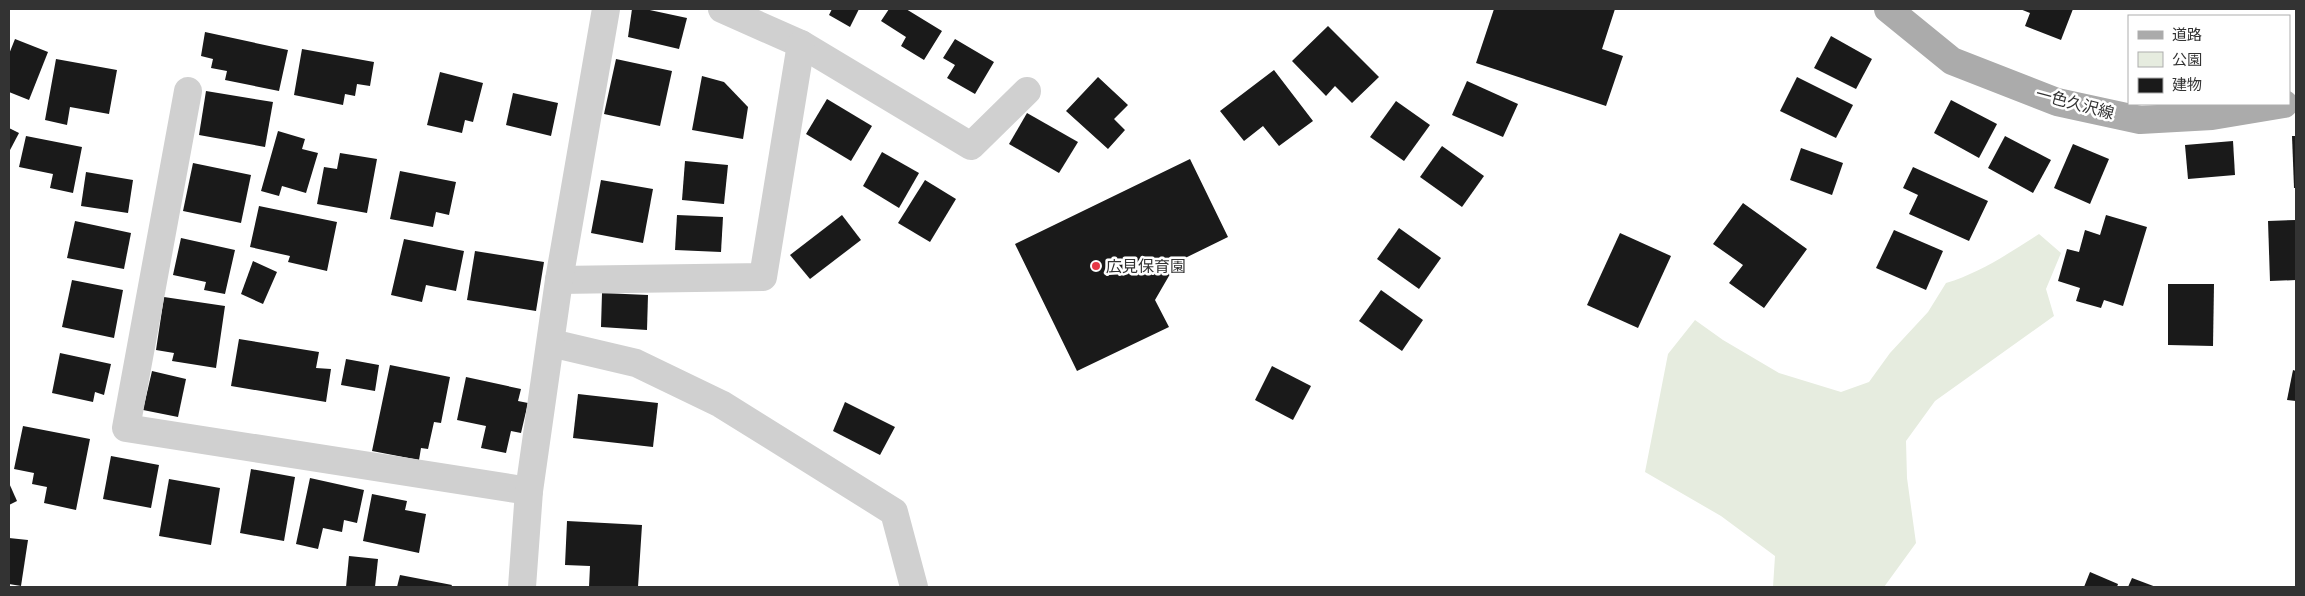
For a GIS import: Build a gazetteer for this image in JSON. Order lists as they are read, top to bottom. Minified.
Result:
{"streets":{"main road":["一色久沢線"]},"places":["広見保育園"],"legend":["道路","公園","建物"]}
